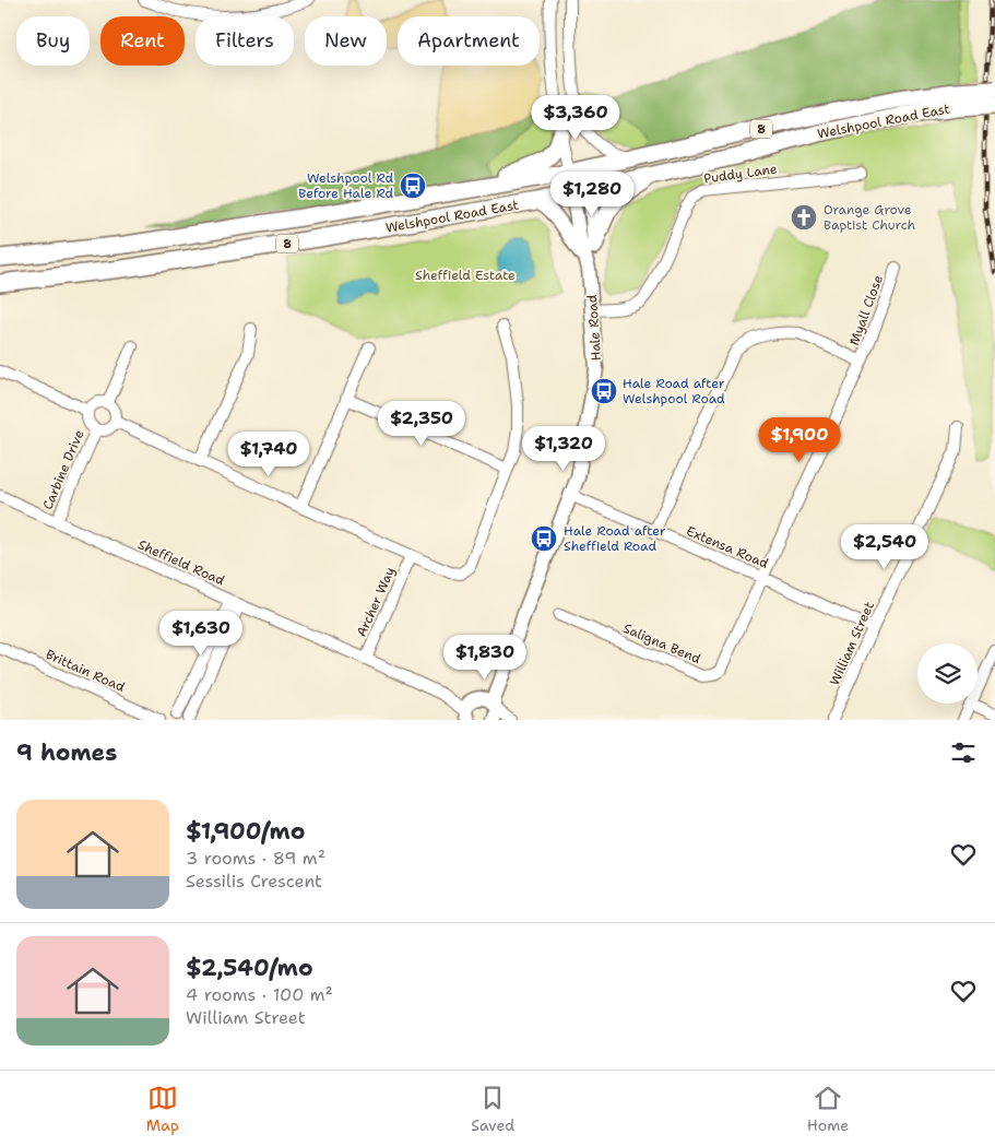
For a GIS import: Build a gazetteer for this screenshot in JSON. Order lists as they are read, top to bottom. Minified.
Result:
{"streets":{"highway":["Welshpool Road East","8"],"main road":["Hale Road"],"street":["Puddy Lane","Myall Close","Carbine Drive","Extensa Road","Sheffield Road","Archer Way","Saligna Bend","William Street","Brittain Road"]},"crossings":[["Welshpool Road East","8"],["Welshpool Road East","Hale Road"],["Puddy Lane","Hale Road"],["Myall Close","Extensa Road"],["Myall Close","Saligna Bend"],["Hale Road","Extensa Road"],["Hale Road","Sheffield Road"],["Carbine Drive","Sheffield Road"],["Extensa Road","Saligna Bend"],["Extensa Road","William Street"],["Sheffield Road","Archer Way"]],"parks":["Sheffield Estate"],"places":{"bus stop":["Welshpool Rd Before Hale Rd","Hale Road after Welshpool Road","Hale Road after Sheffield Road"],"church":["Orange Grove Baptist Church"]},"page":{"chip":["Buy","Rent","Filters","New","Apartment"],"price":["$3,360","$1,280","$2,350","$1,900","$1,320","$1,740","$2,540","$1,630","$1,830"],"heading":"9 homes","list":[{"name":"$1,900/mo","note":"3 rooms · 89 m² · Sessilis Crescent"},{"name":"$2,540/mo","note":"4 rooms · 100 m² · William Street"}],"tabs":["Map","Saved","Home"]}}
